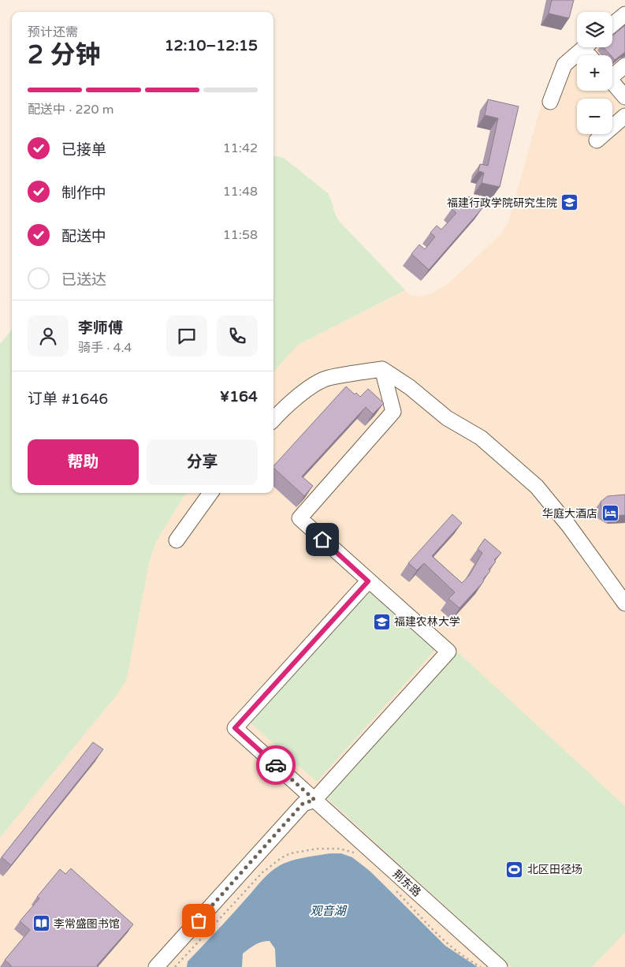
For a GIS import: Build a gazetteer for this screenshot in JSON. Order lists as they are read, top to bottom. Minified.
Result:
{"streets":{"street":["荆东路"]},"water":["观音湖"],"places":{"school or university":["福建行政学院研究生院","福建农林大学"],"hotel":["华庭大酒店"],"sports":["北区田径场"],"library":["李常盛图书馆"]},"page":{"map_buttons":["+","−"],"heading":["2 分钟","预计还需","12:10–12:15"],"panel":["李师傅","骑手 · 4.4","订单 #1646","¥164"],"bar":"配送中 · 220 m","list":[["已接单","11:42"],["制作中","11:48"],["配送中","11:58"],"已送达"],"buttons":["帮助","分享"]}}
